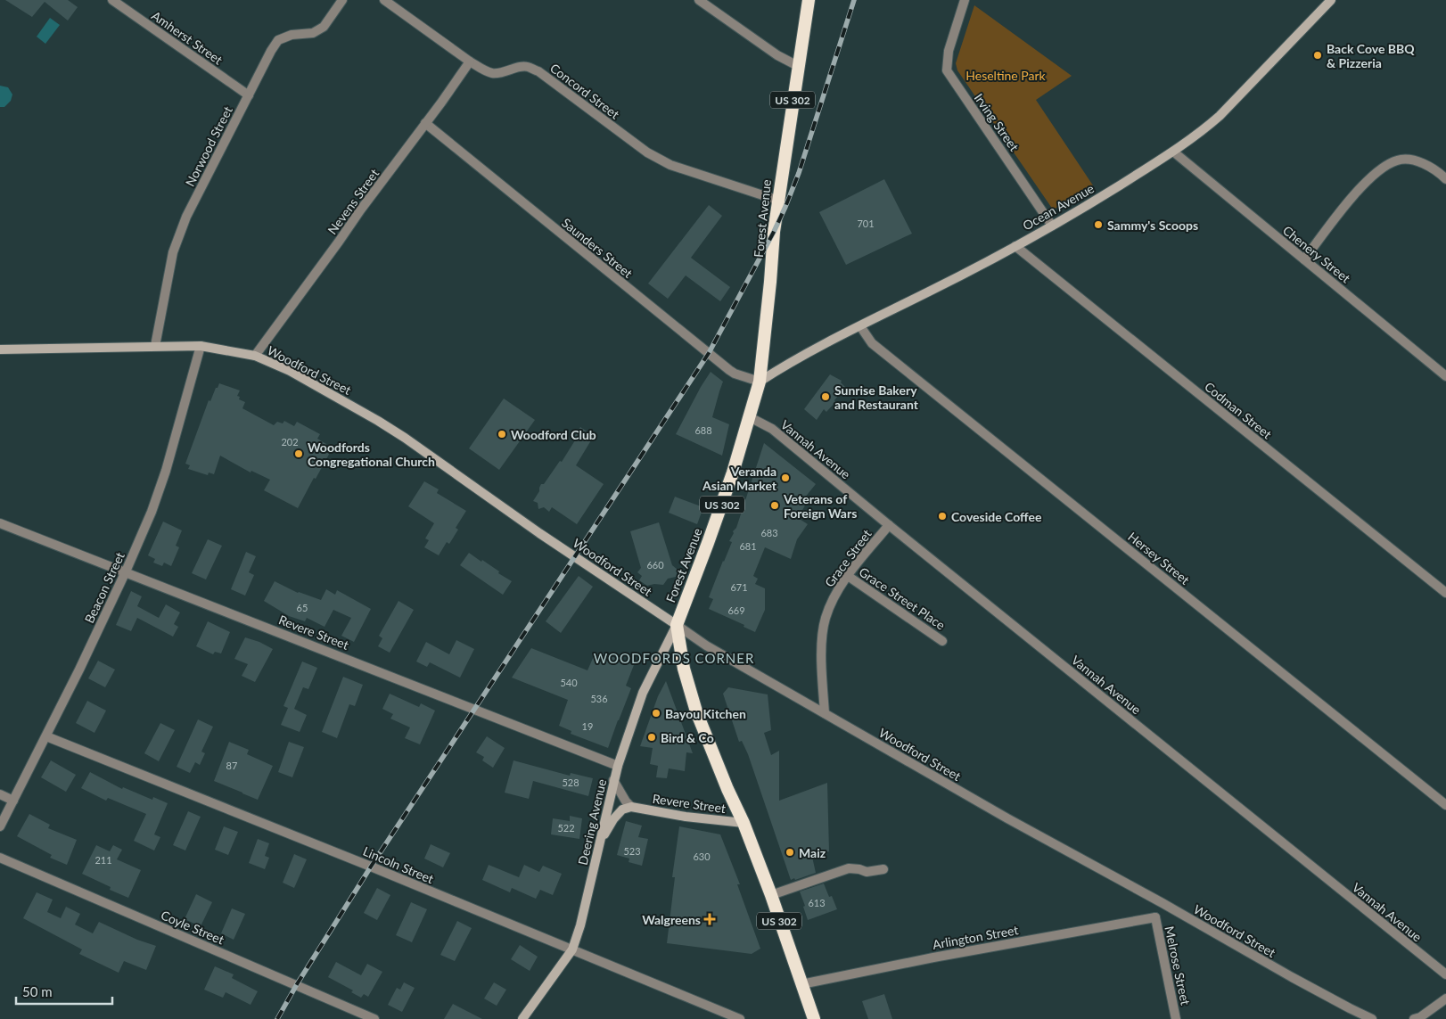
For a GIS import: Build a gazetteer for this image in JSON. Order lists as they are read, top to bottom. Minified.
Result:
{"streets":{"highway":["US 302","Forest Avenue"],"main road":["Ocean Avenue","Woodford Street","Revere Street","Deering Avenue"],"street":["Amherst Street","Concord Street","Irving Street","Norwood Street","Nevens Street","Saunders Street","Chenery Street","Codman Street","Vannah Avenue","Grace Street","Hersey Street","Beacon Street","Grace Street Place","Lincoln Street","Coyle Street","Arlington Street","Melrose Street"]},"crossings":[["Amherst Street","Norwood Street"],["Concord Street","Nevens Street"],["Concord Street","Forest Avenue"],["US 302","Forest Avenue"],["US 302","Woodford Street"],["US 302","Revere Street"],["US 302","Deering Avenue"],["US 302","Arlington Street"],["Irving Street","Ocean Avenue"],["Norwood Street","Woodford Street"],["Nevens Street","Saunders Street"],["Nevens Street","Woodford Street"],["Ocean Avenue","Forest Avenue"],["Ocean Avenue","Saunders Street"],["Ocean Avenue","Chenery Street"],["Ocean Avenue","Codman Street"],["Ocean Avenue","Hersey Street"],["Forest Avenue","Saunders Street"],["Forest Avenue","Woodford Street"],["Forest Avenue","Vannah Avenue"],["Forest Avenue","Deering Avenue"],["Woodford Street","Grace Street"],["Woodford Street","Beacon Street"],["Woodford Street","Deering Avenue"],["Vannah Avenue","Grace Street"],["Grace Street","Grace Street Place"],["Beacon Street","Revere Street"],["Beacon Street","Lincoln Street"],["Revere Street","Deering Avenue"],["Deering Avenue","Lincoln Street"],["Arlington Street","Melrose Street"]],"districts":["WOODFORDS CORNER"],"parks":["Heseltine Park"],"places":{"other":["Back Cove BBQ & Pizzeria","Sammy's Scoops","Sunrise Bakery and Restaurant","Woodford Club","Woodfords Congregational Church","Veranda Asian Market","Veterans of Foreign Wars","Coveside Coffee","Bayou Kitchen","Bird & Co","Maiz"],"health":["Walgreens"]},"house_numbers":["701","688","202","683","681","660","671","65","669","540","536","19","87","528","522","523","630","211","613"],"scale_bar":"50 m"}
